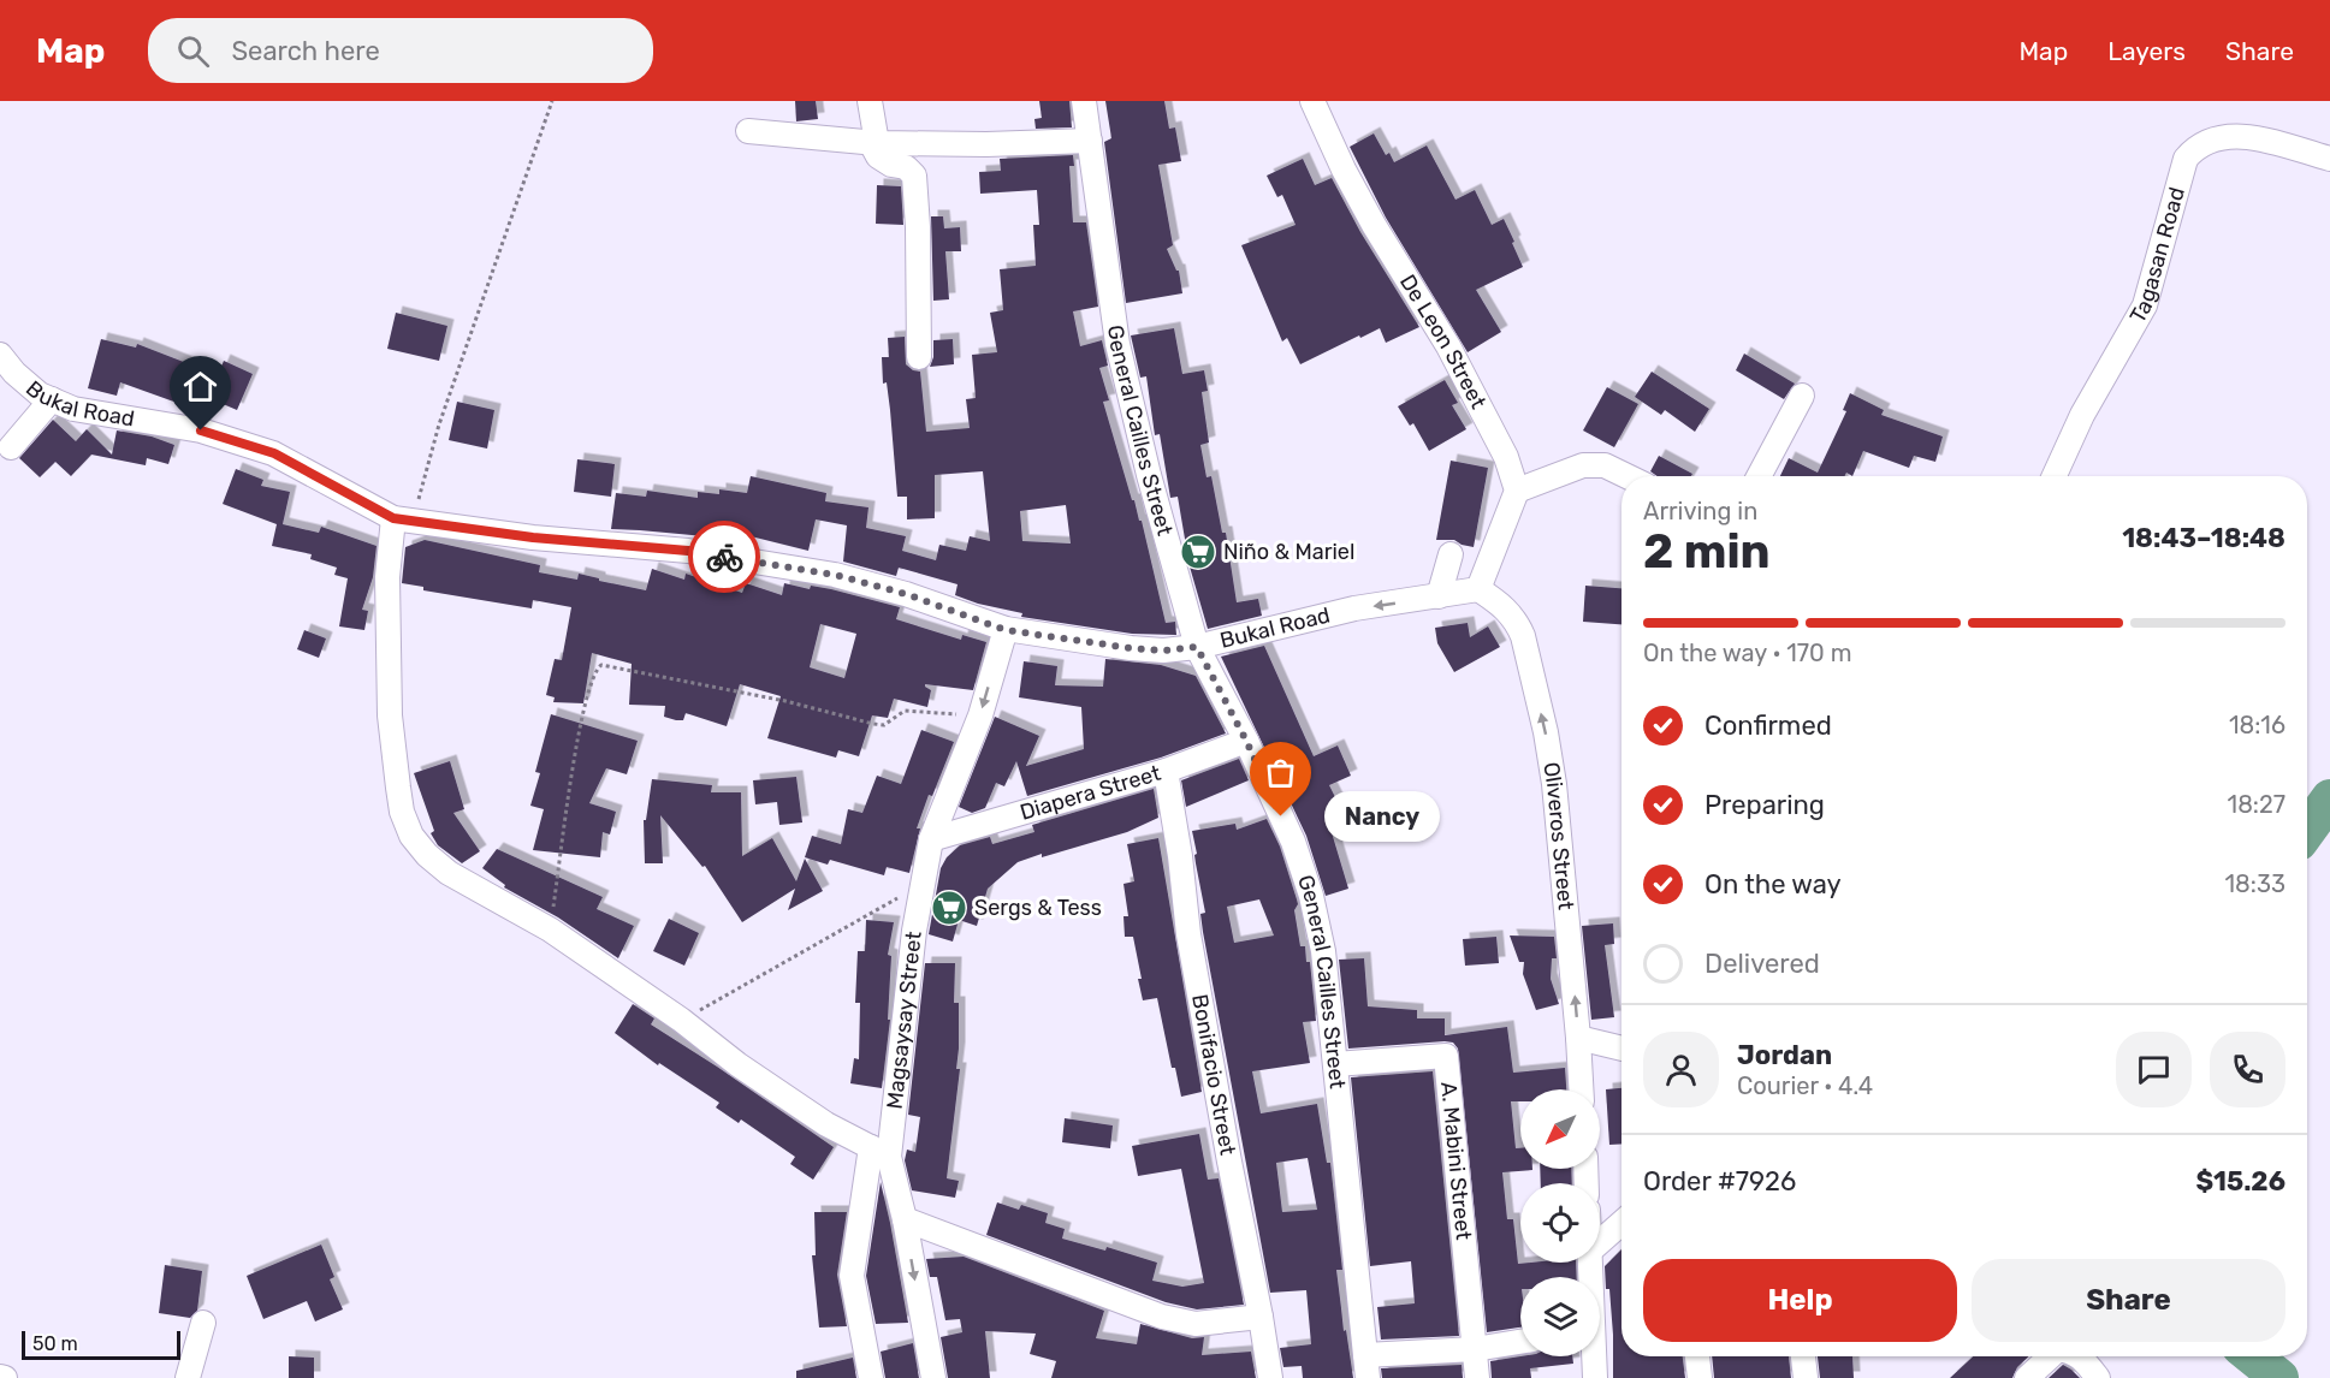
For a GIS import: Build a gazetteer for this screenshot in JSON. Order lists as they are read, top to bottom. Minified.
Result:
{"streets":{"street":["Tagasan Road","De Leon Street","Bukal Road","General Cailles Street","Diapera Street","Oliveros Street","Magsaysay Street","Bonifacio Street","A. Mabini Street"]},"crossings":[["Bukal Road","General Cailles Street"],["Bukal Road","Oliveros Street"],["Bukal Road","Magsaysay Street"],["General Cailles Street","Diapera Street"],["General Cailles Street","A. Mabini Street"],["Diapera Street","Magsaysay Street"],["Diapera Street","Bonifacio Street"]],"one_way":["Oliveros Street"],"places":{"supermarket":["Niño & Mariel","Sergs & Tess"],"other":["Nancy"]},"scale_bar":"50 m","north":"bottom left","page":{"header":"Map","search":"Search here","nav":["Map","Layers","Share"],"heading":["2 min","Arriving in","18:43–18:48"],"panel":["Jordan","Courier · 4.4","Order #7926","$15.26"],"bar":"On the way · 170 m","list":[["Confirmed","18:16"],["Preparing","18:27"],["On the way","18:33"],"Delivered"],"bubble":"Nancy","buttons":["Help","Share"],"scale":"50 m"}}
